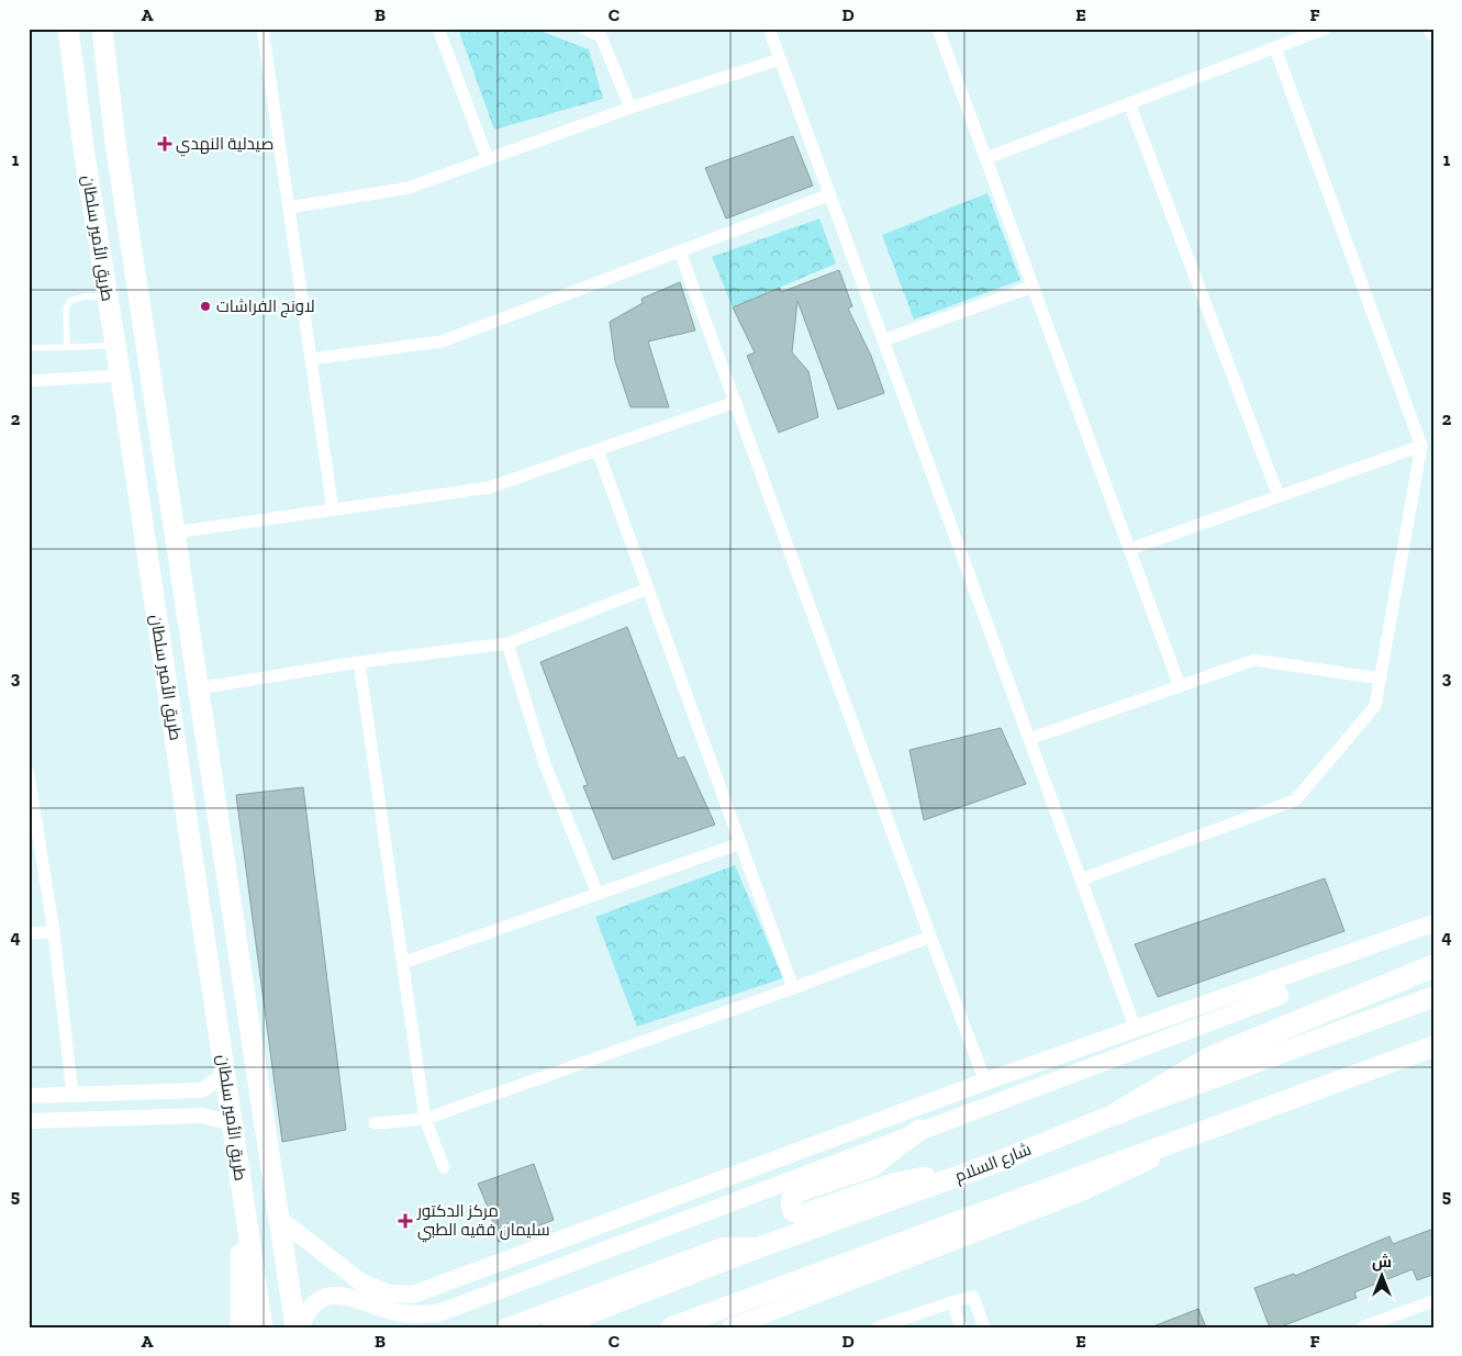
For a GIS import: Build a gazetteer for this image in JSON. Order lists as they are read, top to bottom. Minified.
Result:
{"streets":{"main road":["طريق الأمير سلطان","شارع السلام"]},"places":{"health":["صيدلية النهدي","مركز الدكتور سليمان فقيه الطبي"],"other":["لاونج الفراشات"]},"north":"top","grid":{"columns":["A","B","C","D","E","F"],"rows":["1","2","3","4","5"]}}
